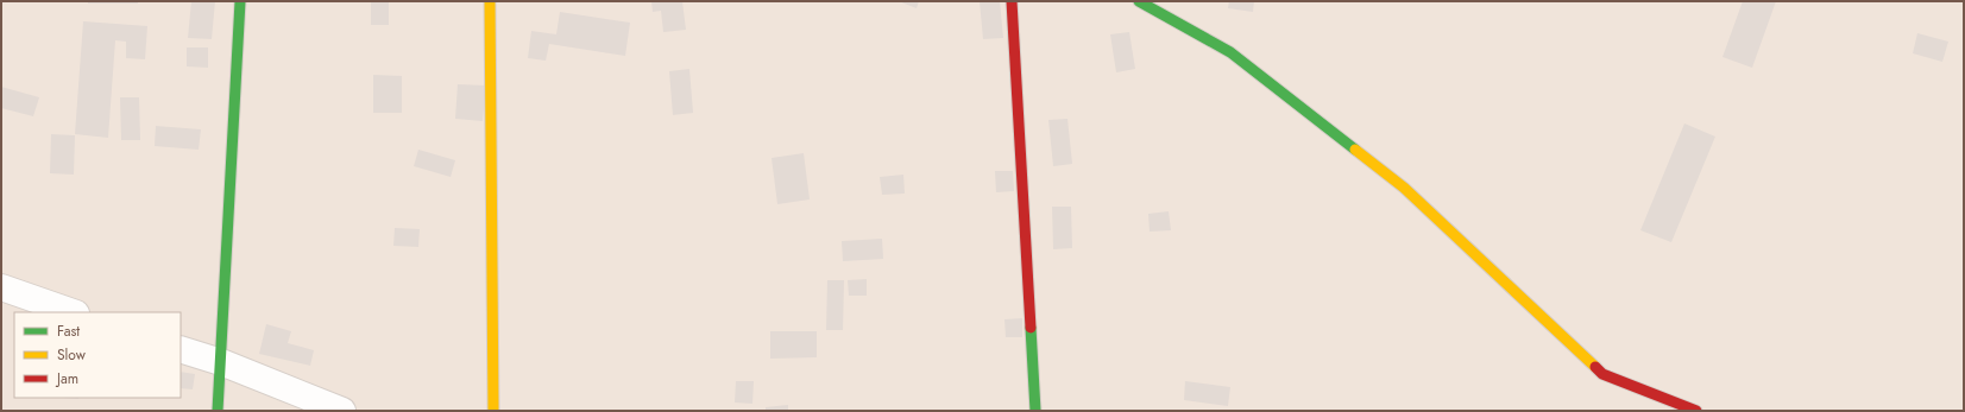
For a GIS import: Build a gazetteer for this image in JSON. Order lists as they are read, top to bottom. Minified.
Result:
{"legend":["Fast","Slow","Jam"]}
